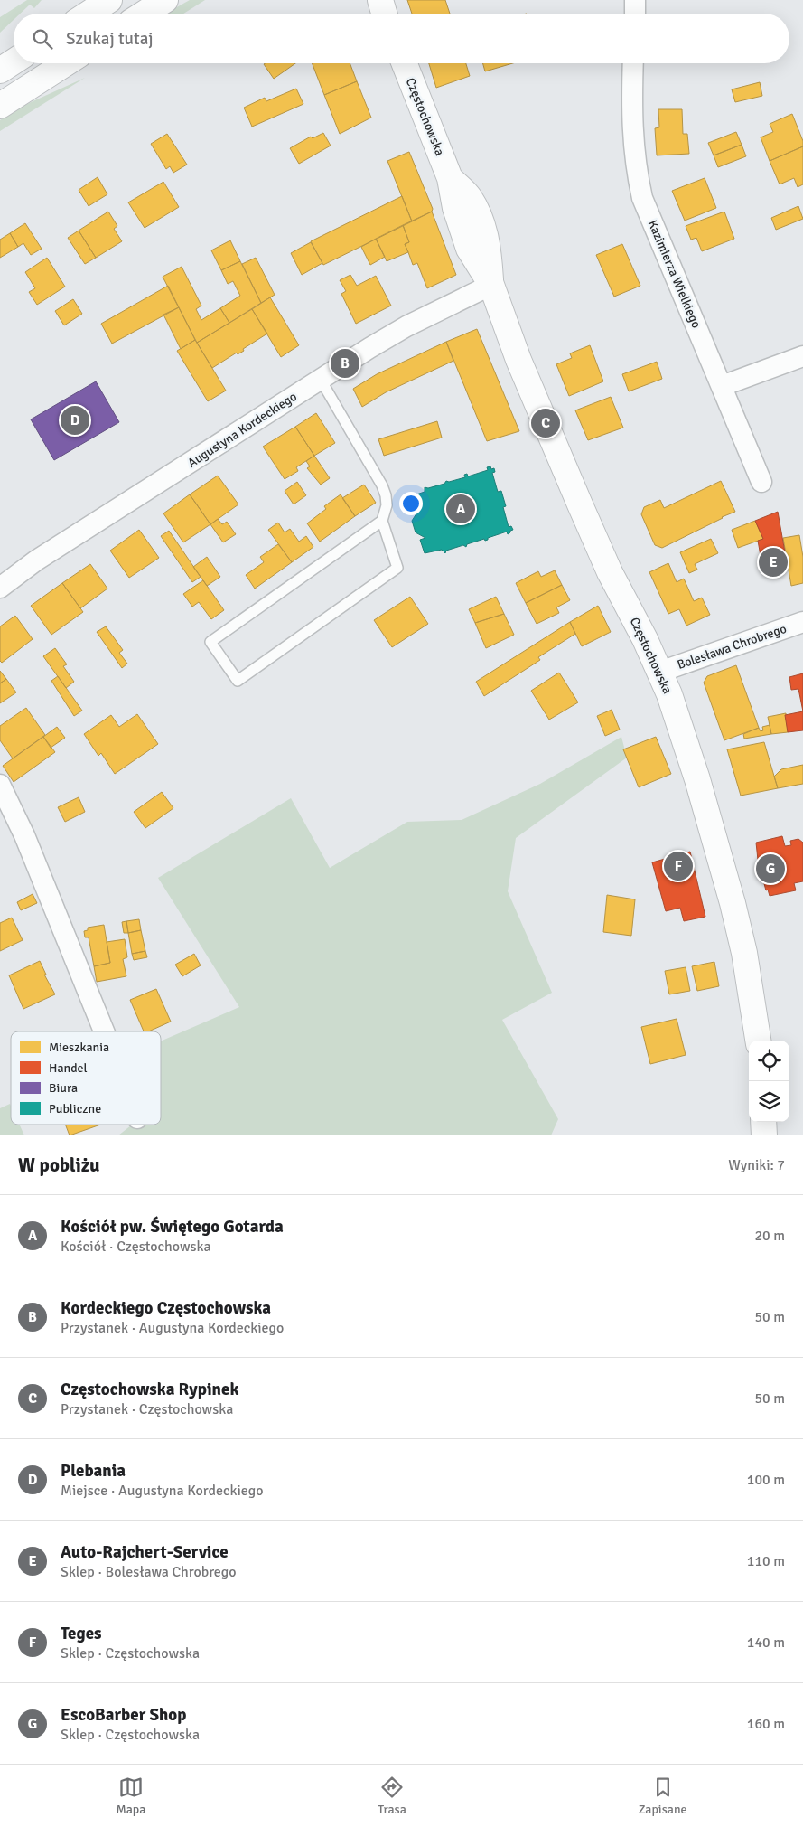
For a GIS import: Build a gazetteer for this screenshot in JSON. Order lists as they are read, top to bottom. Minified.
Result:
{"streets":{"main road":["Częstochowska"],"street":["Kazimierza Wielkiego","Augustyna Kordeckiego","Bolesława Chrobrego"]},"crossings":[["Częstochowska","Augustyna Kordeckiego"],["Częstochowska","Bolesława Chrobrego"]],"legend":["Mieszkania","Handel","Biura","Publiczne"],"page":{"search":"Szukaj tutaj","pins":["B","D","C","A","E","F","G"],"heading":["W pobliżu","Wyniki: 7"],"list":[{"mark":"A","name":"Kościół pw. Świętego Gotarda","note":"Kościół · Częstochowska","value":"20 m"},{"mark":"B","name":"Kordeckiego Częstochowska","note":"Przystanek · Augustyna Kordeckiego","value":"50 m"},{"mark":"C","name":"Częstochowska Rypinek","note":"Przystanek · Częstochowska","value":"50 m"},{"mark":"D","name":"Plebania","note":"Miejsce · Augustyna Kordeckiego","value":"100 m"},{"mark":"E","name":"Auto-Rajchert-Service","note":"Sklep · Bolesława Chrobrego","value":"110 m"},{"mark":"F","name":"Teges","note":"Sklep · Częstochowska","value":"140 m"},{"mark":"G","name":"EscoBarber Shop","note":"Sklep · Częstochowska","value":"160 m"}],"nav":["Mapa","Trasa","Zapisane"]}}
